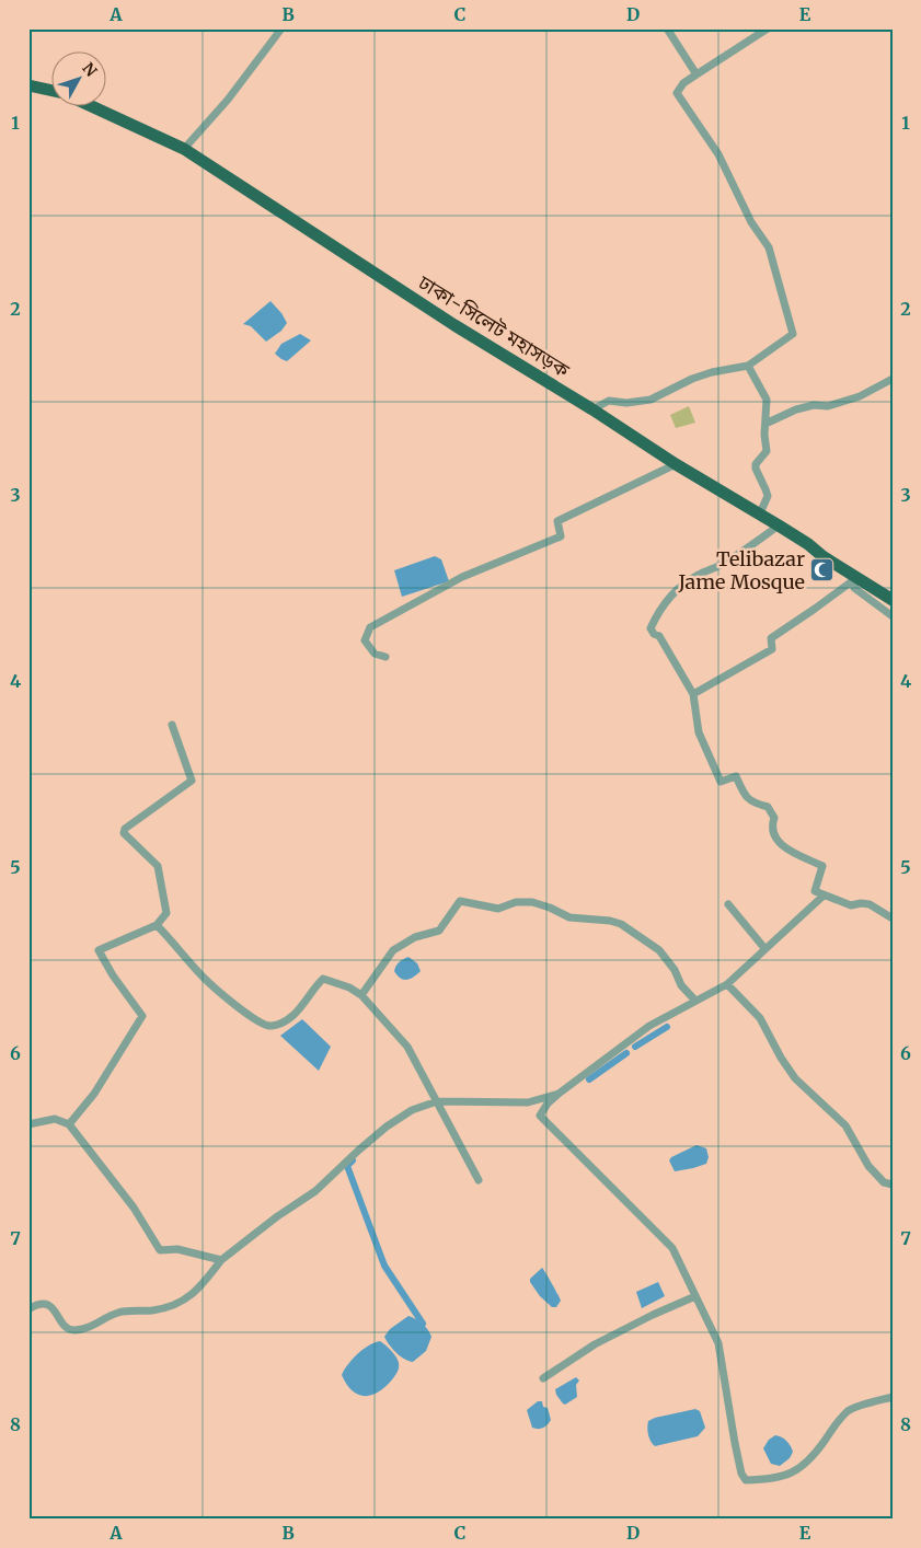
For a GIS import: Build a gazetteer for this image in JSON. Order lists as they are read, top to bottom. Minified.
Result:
{"streets":{"highway":["ঢাকা-সিলেট মহাসড়ক"]},"places":{"mosque":["Telibazar Jame Mosque"]},"north":"top right","grid":{"columns":["A","B","C","D","E"],"rows":["1","2","3","4","5","6","7","8"]}}
